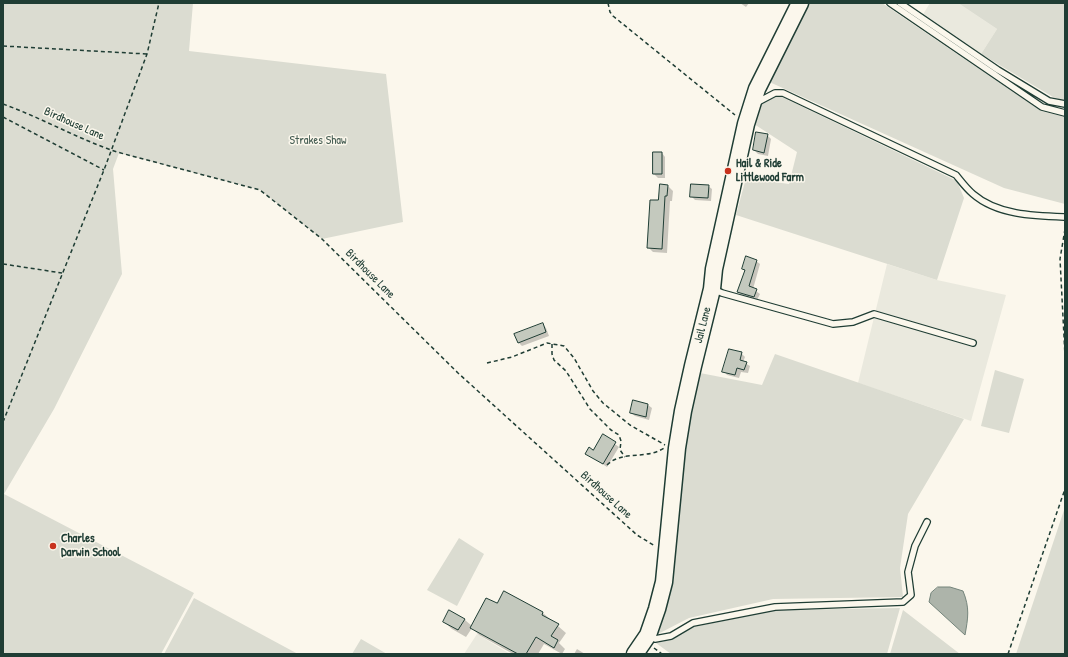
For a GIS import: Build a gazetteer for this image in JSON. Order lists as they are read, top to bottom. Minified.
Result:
{"streets":{"street":["Jail Lane"],"path":["Birdhouse Lane"]},"crossings":[["Birdhouse Lane","Jail Lane"]],"parks":["Strakes Shaw"],"places":["Hail & Ride Littlewood Farm","Charles Darwin School"]}
